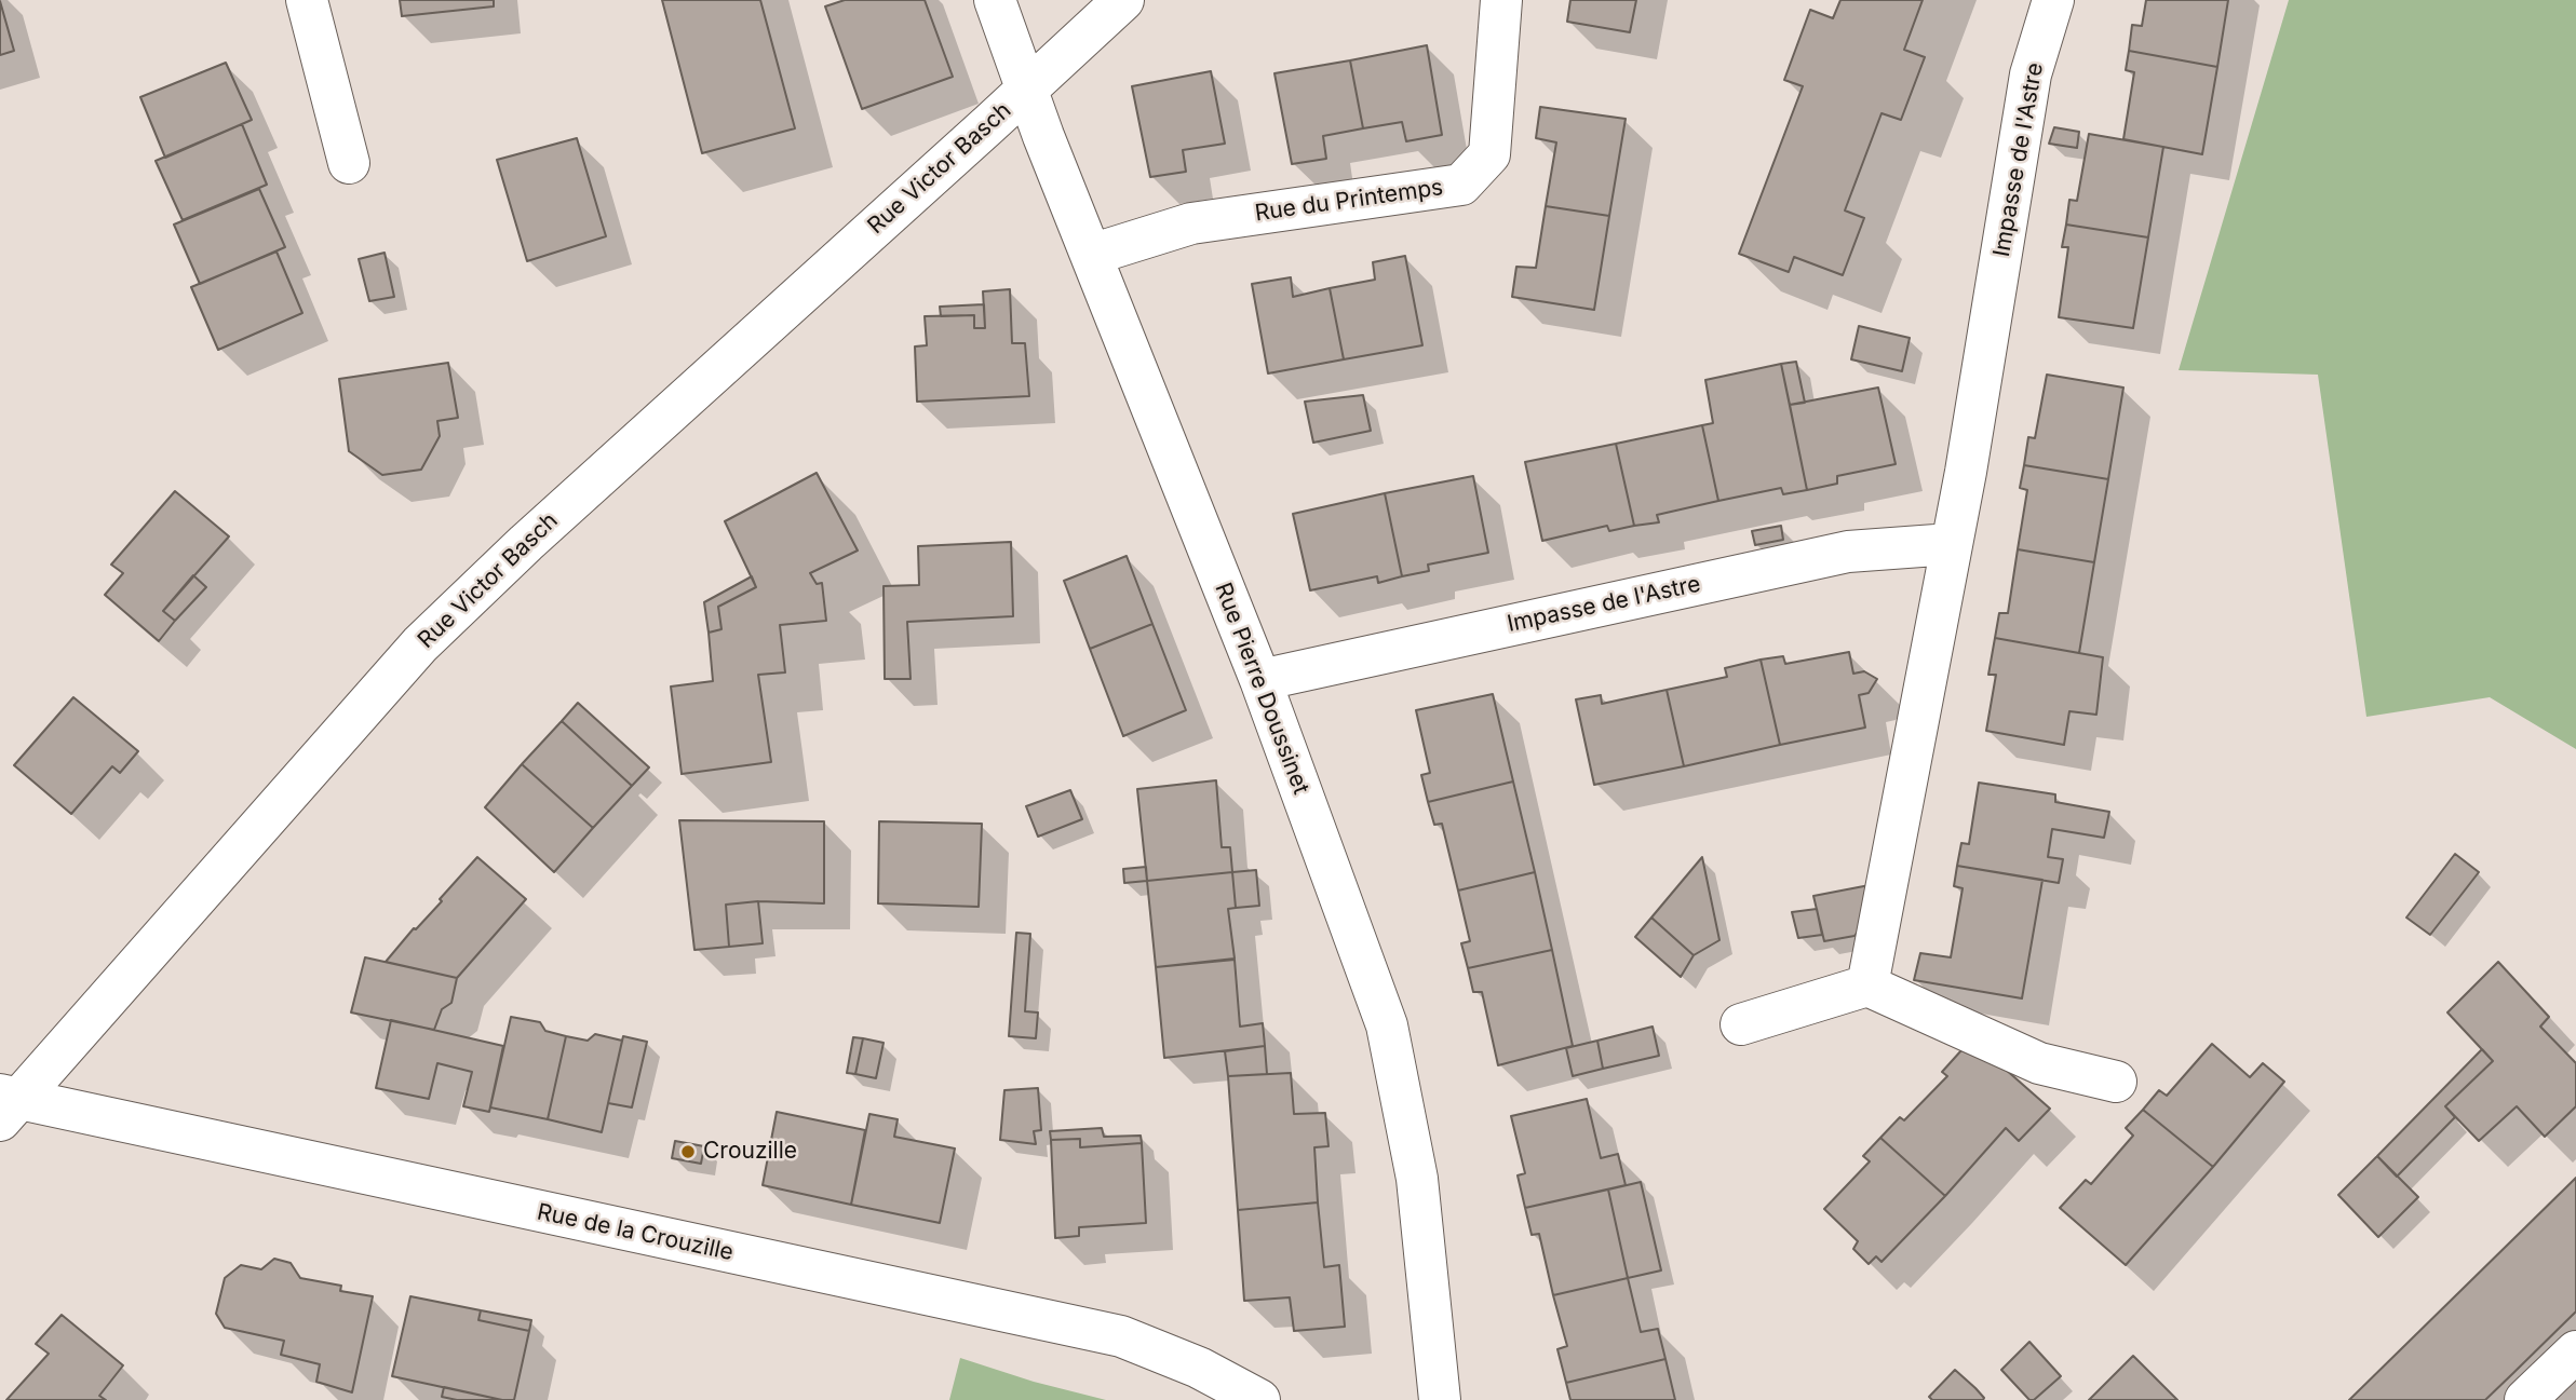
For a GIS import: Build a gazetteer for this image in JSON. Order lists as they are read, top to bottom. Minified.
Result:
{"streets":{"street":["Impasse de l'Astre","Rue Victor Basch","Rue du Printemps","Rue Pierre Doussinet","Rue de la Crouzille"]},"crossings":[["Impasse de l'Astre","Rue Pierre Doussinet"],["Rue Victor Basch","Rue Pierre Doussinet"],["Rue Victor Basch","Rue de la Crouzille"],["Rue du Printemps","Rue Pierre Doussinet"]],"places":["Crouzille"]}
